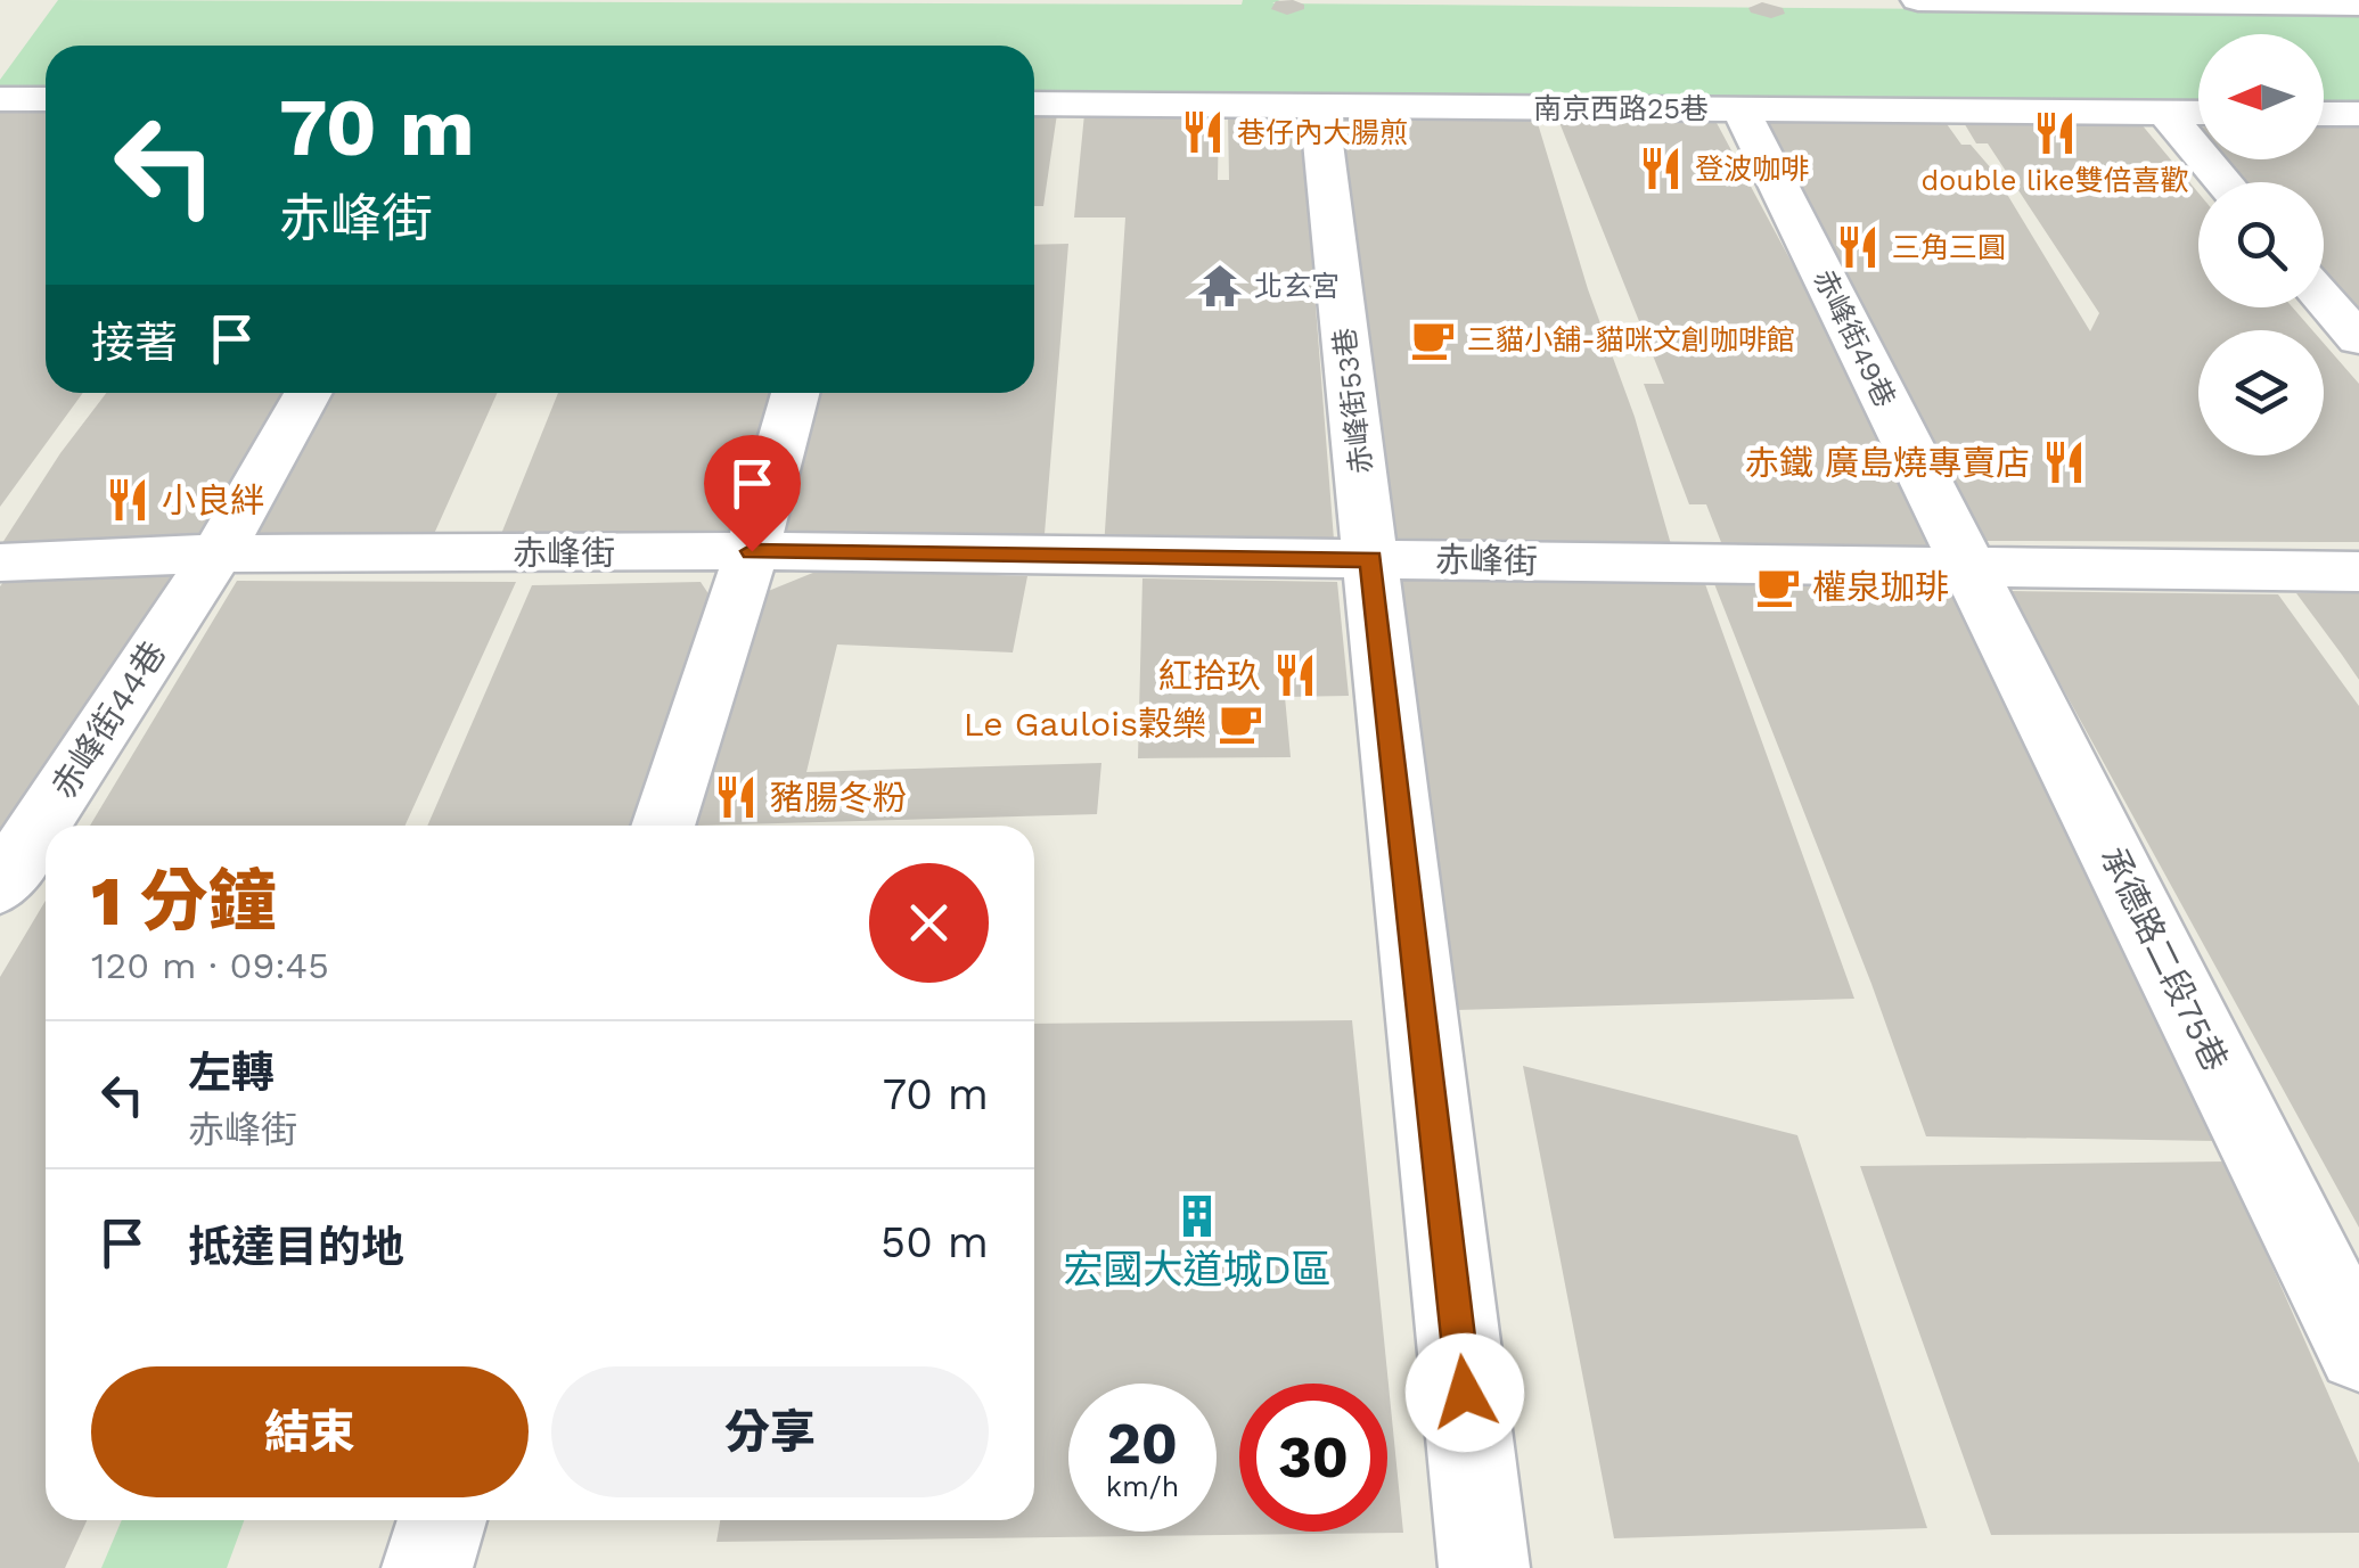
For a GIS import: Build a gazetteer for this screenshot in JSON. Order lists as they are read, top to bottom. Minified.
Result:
{"streets":{"street":["南京西路25巷","赤峰街49巷","赤峰街53巷","赤峰街","赤峰街44巷","承德路二段75巷"]},"crossings":[["南京西路25巷","赤峰街49巷"],["南京西路25巷","赤峰街53巷"],["赤峰街49巷","赤峰街"],["赤峰街49巷","承德路二段75巷"],["赤峰街53巷","赤峰街"],["赤峰街","赤峰街44巷"],["赤峰街","承德路二段75巷"]],"places":{"restaurant":["巷仔內大腸煎","double like雙倍喜歡","登波咖啡","三角三圓","赤鐵 廣島燒專賣店","小良絆","紅拾玖","豬腸冬粉"],"temple":["北玄宮"],"cafe":["三貓小舖-貓咪文創咖啡館","權泉珈琲","Le Gaulois穀樂"],"building":["宏國大道城D區"]},"north":"left","page":{"turn":["70 m","赤峰街"],"then":"接著","heading":["1 分鐘","120 m · 09:45"],"list":[{"name":"左轉","note":"赤峰街","value":"70 m"},{"name":"抵達目的地","value":"50 m"}],"buttons":["結束","分享"],"speed":"20 km/h","limit":"30"}}
